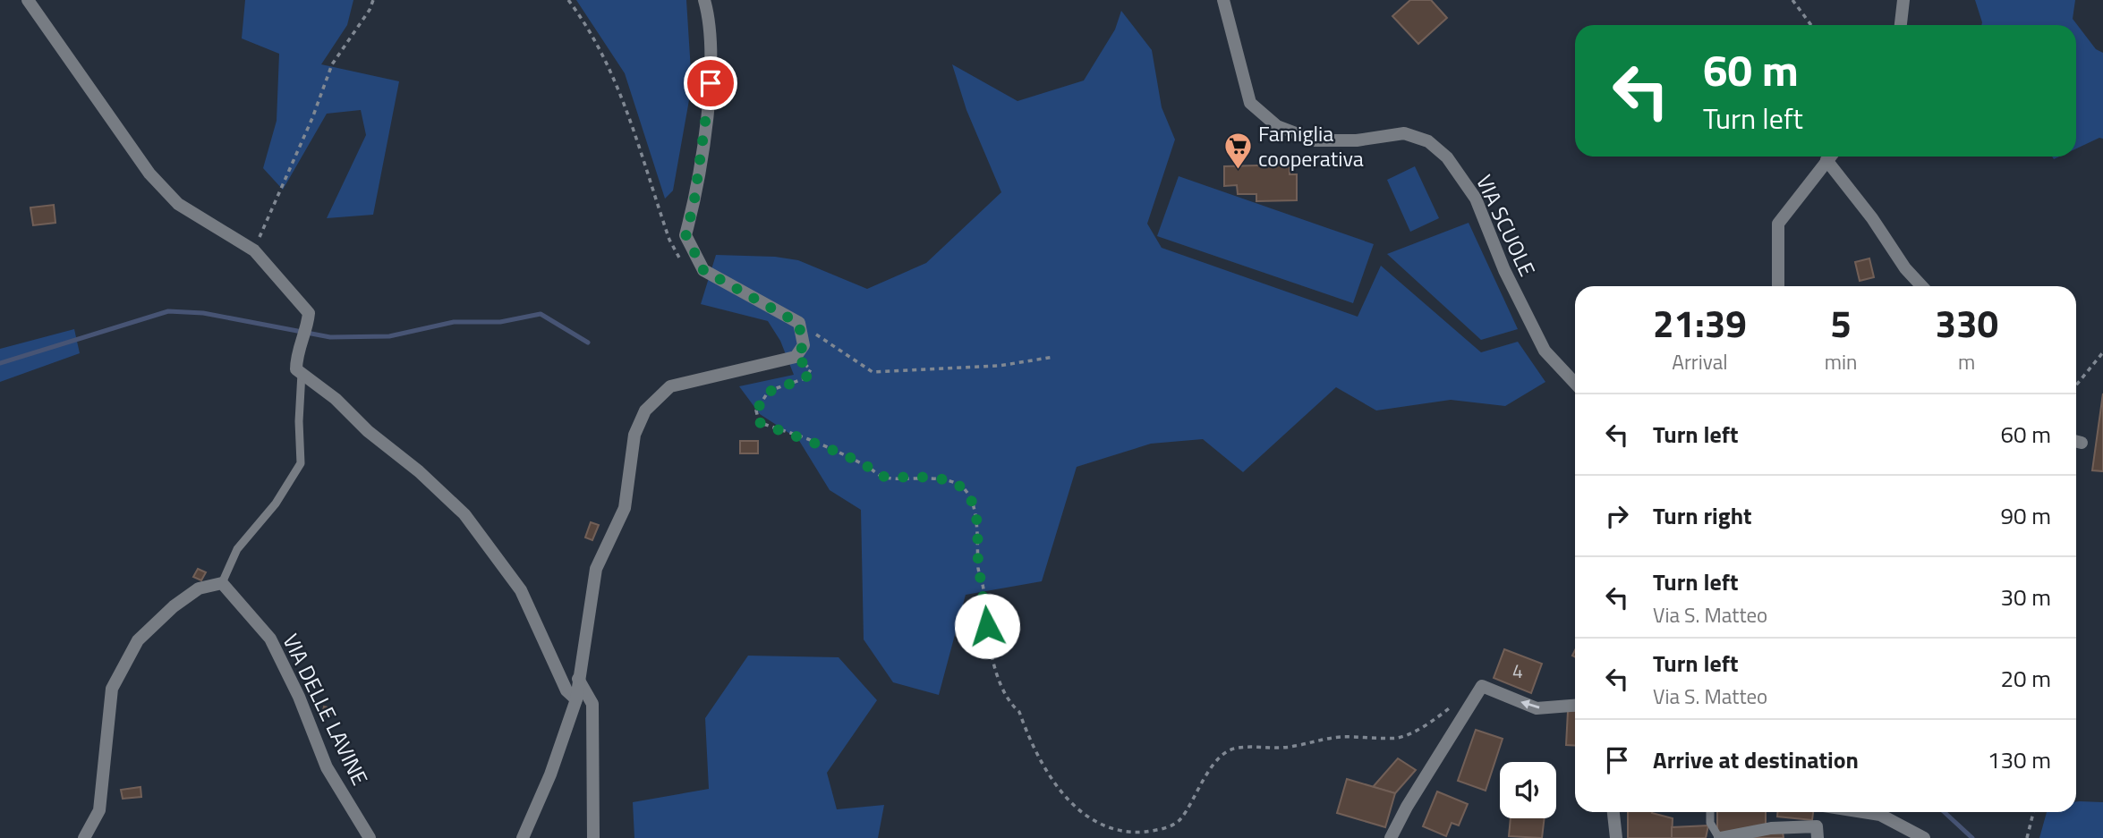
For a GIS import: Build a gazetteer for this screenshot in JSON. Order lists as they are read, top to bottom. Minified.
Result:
{"streets":{"street":["VIA SCUOLE","VIA DELLE LAVINE"]},"places":{"supermarket":["Famiglia cooperativa"]},"house_numbers":["4"],"page":{"turn":["60 m","Turn left"],"eta":["21:39","Arrival","5","min","330","m"],"list":[{"name":"Turn left","value":"60 m"},{"name":"Turn right","value":"90 m"},{"name":"Turn left","note":"Via S. Matteo","value":"30 m"},{"name":"Turn left","note":"Via S. Matteo","value":"20 m"},{"name":"Arrive at destination","value":"130 m"}]}}
